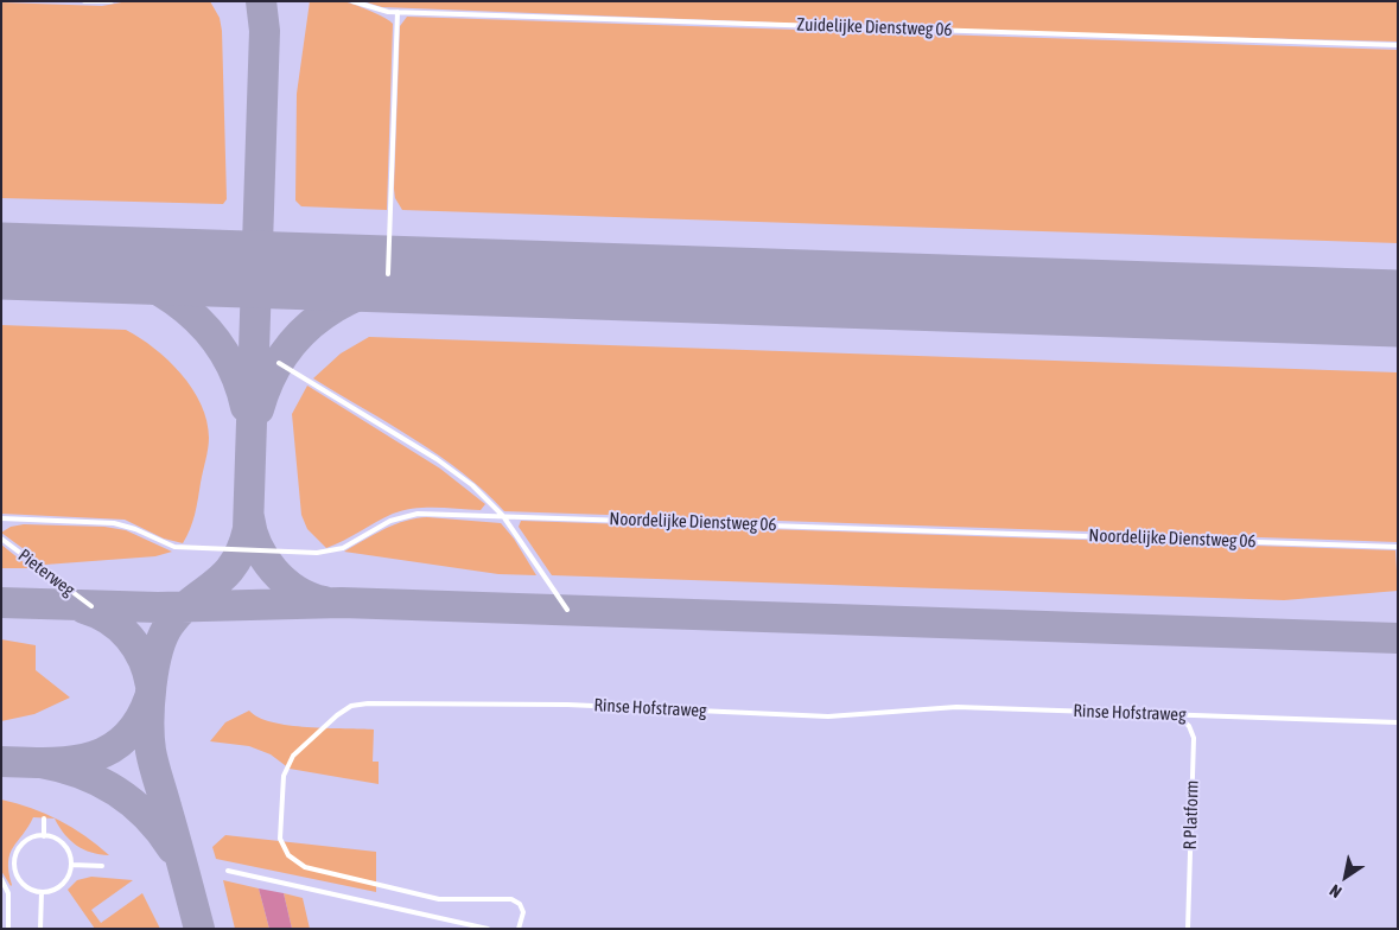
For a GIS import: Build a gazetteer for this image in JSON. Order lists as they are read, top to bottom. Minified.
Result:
{"streets":{"lane":["Zuidelijke Dienstweg 06","Noordelijke Dienstweg 06","Pieterweg","Rinse Hofstraweg","R Platform"]},"crossings":[["Rinse Hofstraweg","R Platform"]],"north":"bottom left"}
